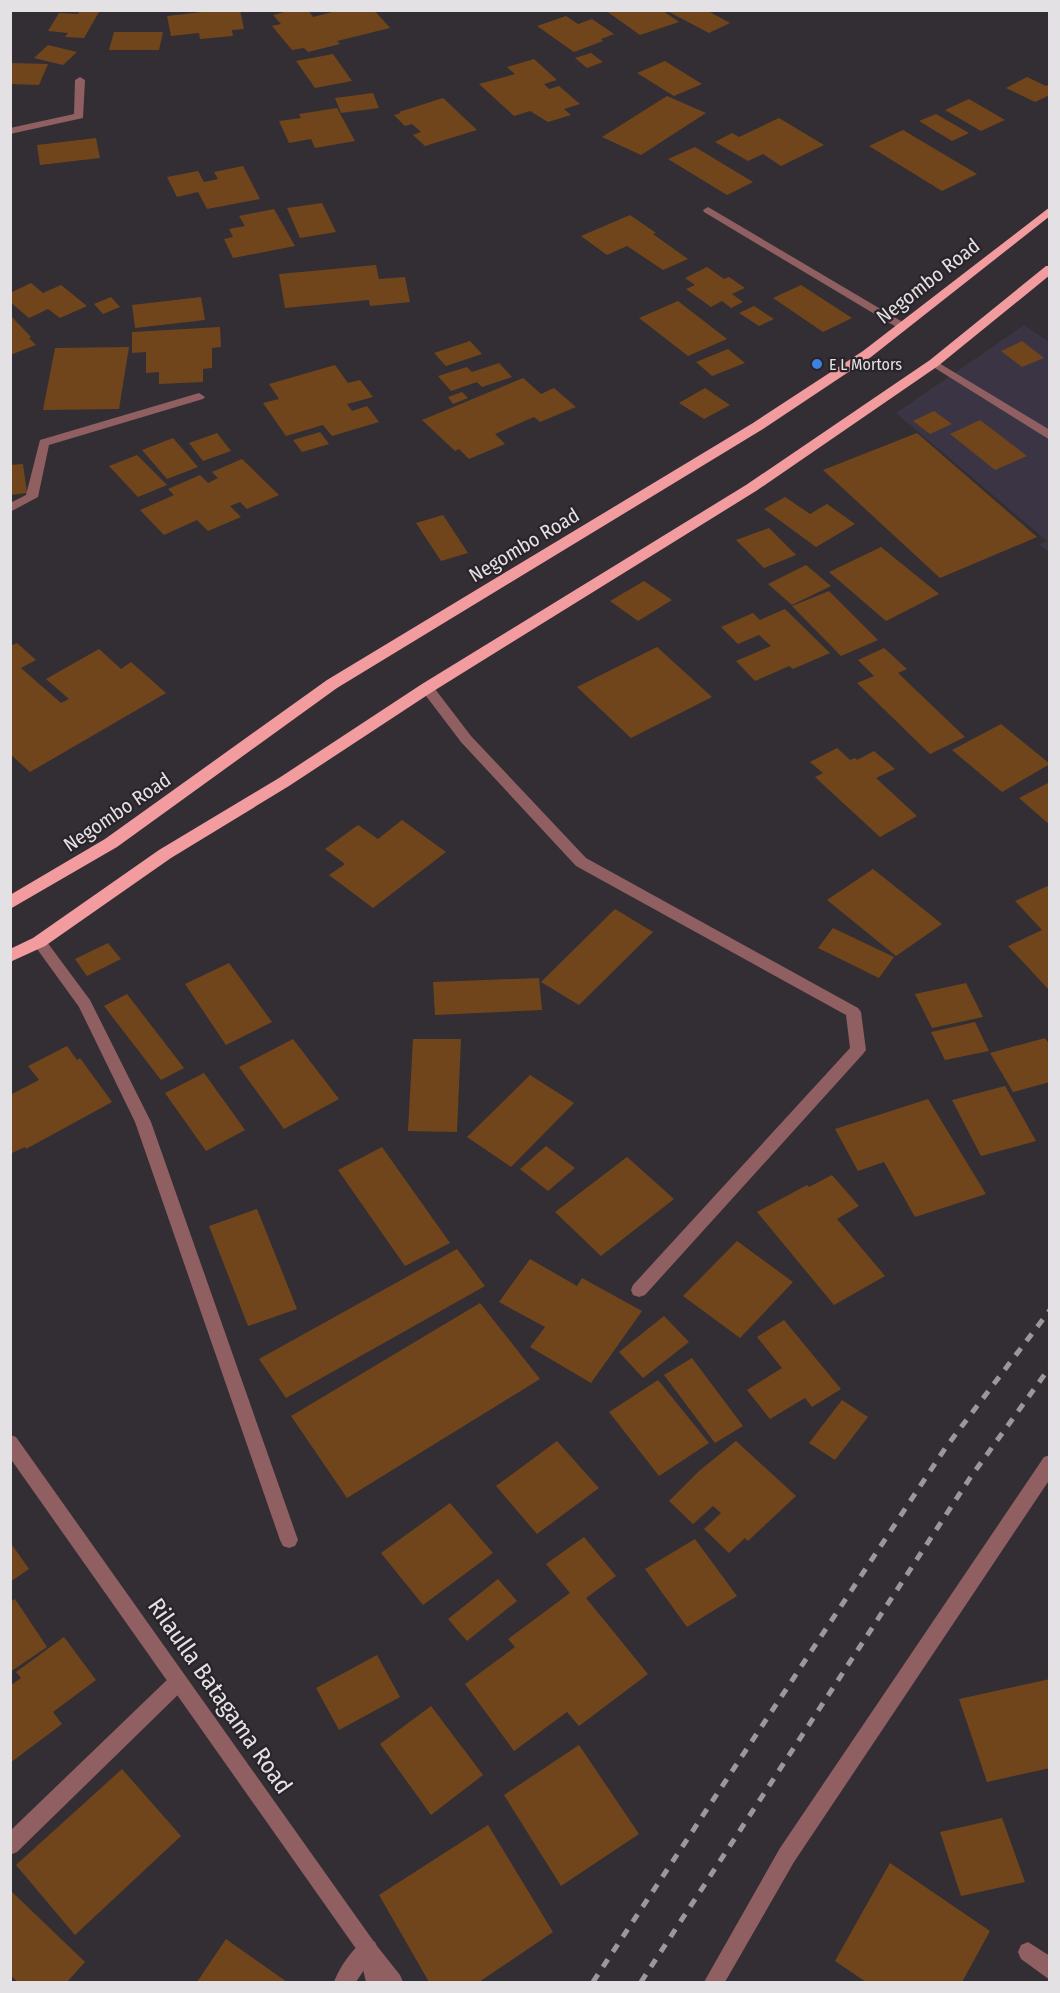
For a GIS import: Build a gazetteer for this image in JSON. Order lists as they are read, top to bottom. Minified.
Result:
{"streets":{"highway":["Negombo Road"],"street":["Rilaulla Batagama Road"]},"places":["E L Mortors"]}
